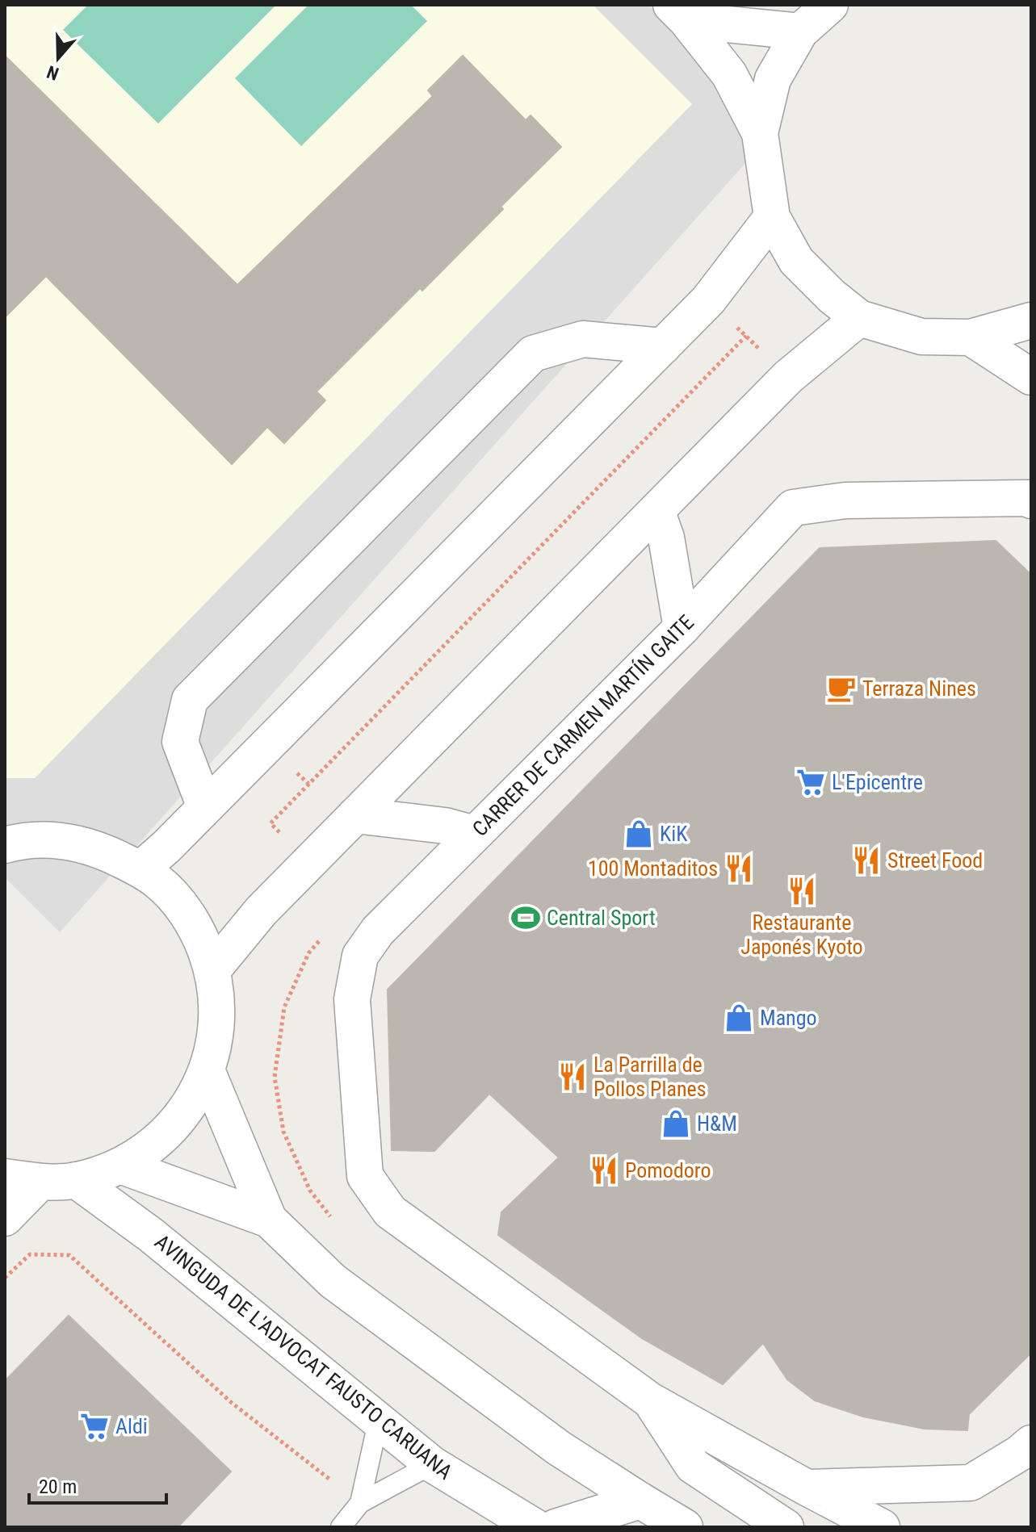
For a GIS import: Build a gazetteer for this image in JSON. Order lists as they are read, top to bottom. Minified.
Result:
{"streets":{"street":["CARRER DE CARMEN MARTÍN GAITE","AVINGUDA DE L'ADVOCAT FAUSTO CARUANA"]},"places":{"cafe":["Terraza Nines"],"supermarket":["L'Epicentre","Aldi"],"shop":["KiK","Mango","H&M"],"restaurant":["Street Food","100 Montaditos","Restaurante Japonés Kyoto","La Parrilla de Pollos Planes","Pomodoro"],"sports":["Central Sport"]},"scale_bar":"20 m","north":"bottom"}
